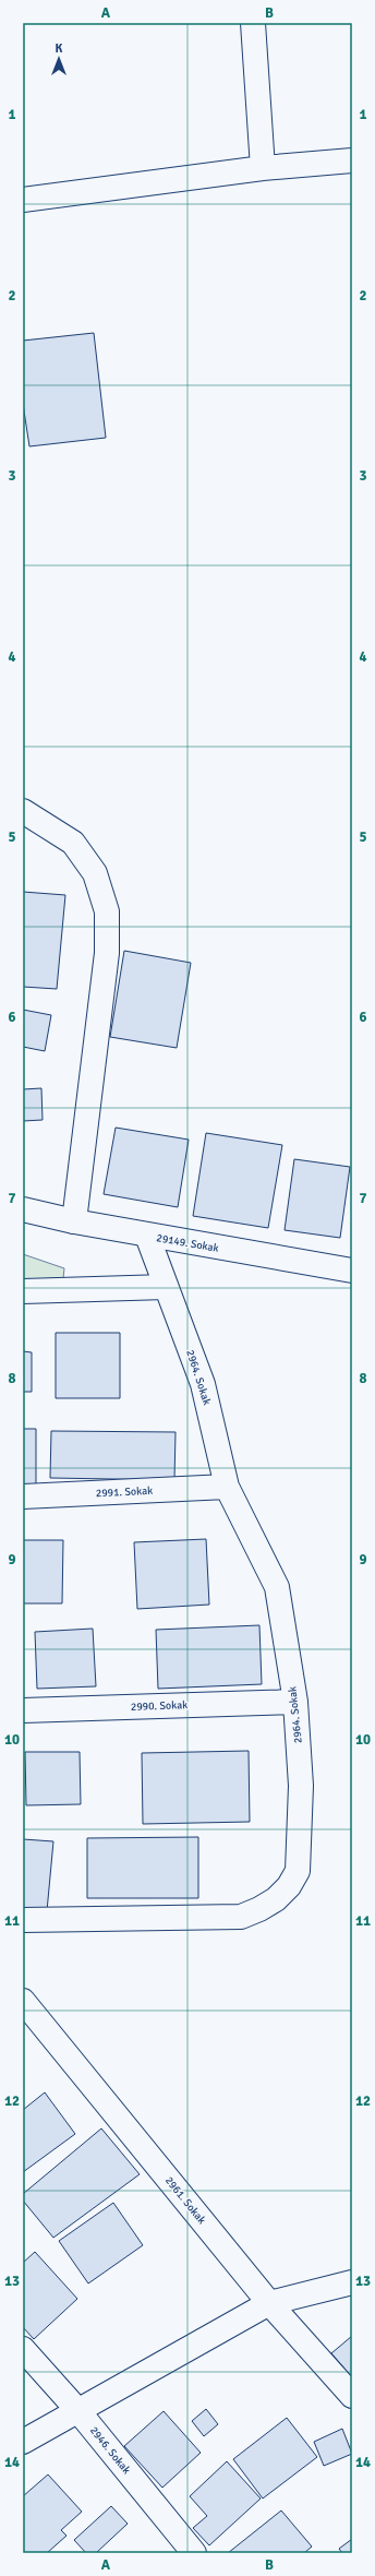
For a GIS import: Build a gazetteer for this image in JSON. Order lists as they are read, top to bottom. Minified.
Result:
{"streets":{"street":["29149. Sokak","2964. Sokak","2991. Sokak","2990. Sokak","2961. Sokak","2946. Sokak"]},"crossings":[["29149. Sokak","2964. Sokak"],["2964. Sokak","2991. Sokak"],["2964. Sokak","2990. Sokak"]],"north":"top","grid":{"columns":["A","B"],"rows":["1","2","3","4","5","6","7","8","9","10","11","12","13","14"]}}
